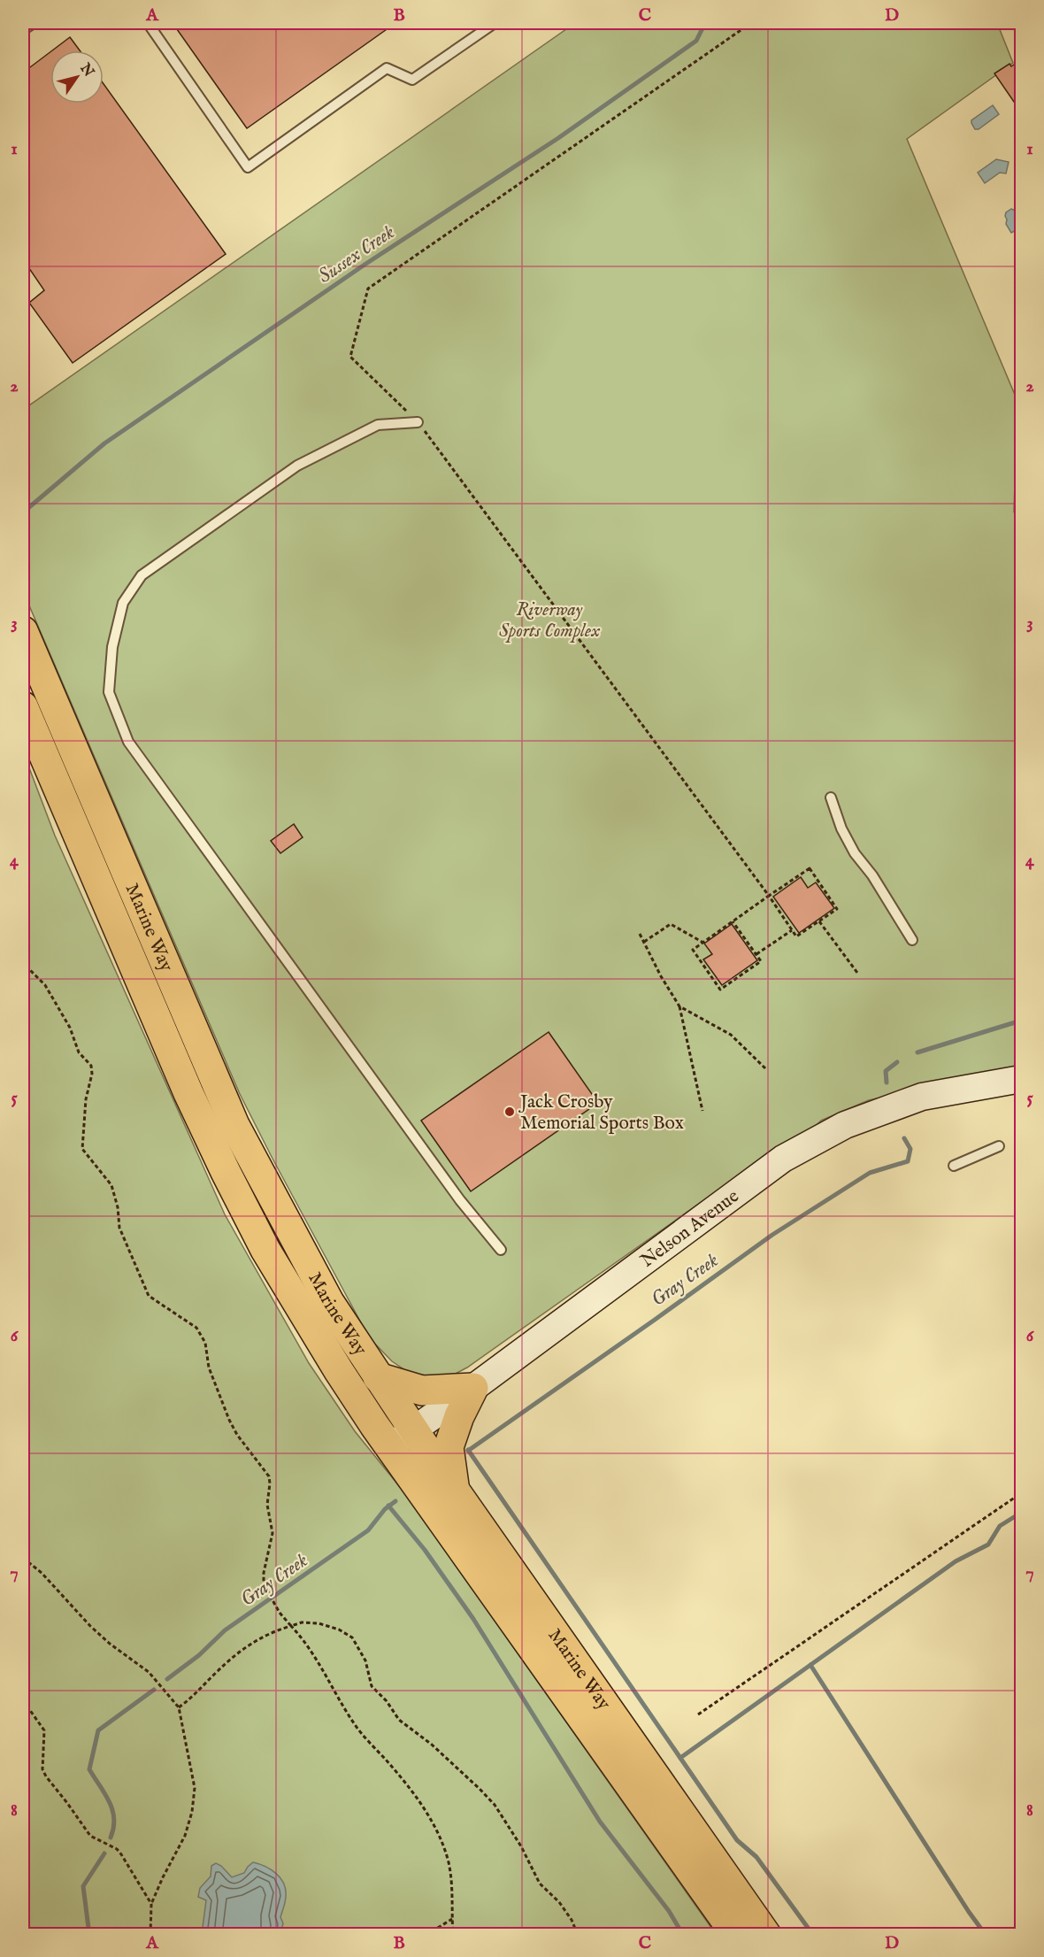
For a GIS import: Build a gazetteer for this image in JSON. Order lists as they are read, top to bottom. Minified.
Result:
{"streets":{"main road":["Marine Way"],"street":["Nelson Avenue"]},"crossings":[["Marine Way","Nelson Avenue"]],"water":["Sussex Creek","Gray Creek"],"parks":["Riverway Sports Complex"],"places":["Jack Crosby Memorial Sports Box"],"north":"top right","grid":{"columns":["A","B","C","D"],"rows":["1","2","3","4","5","6","7","8"]}}
